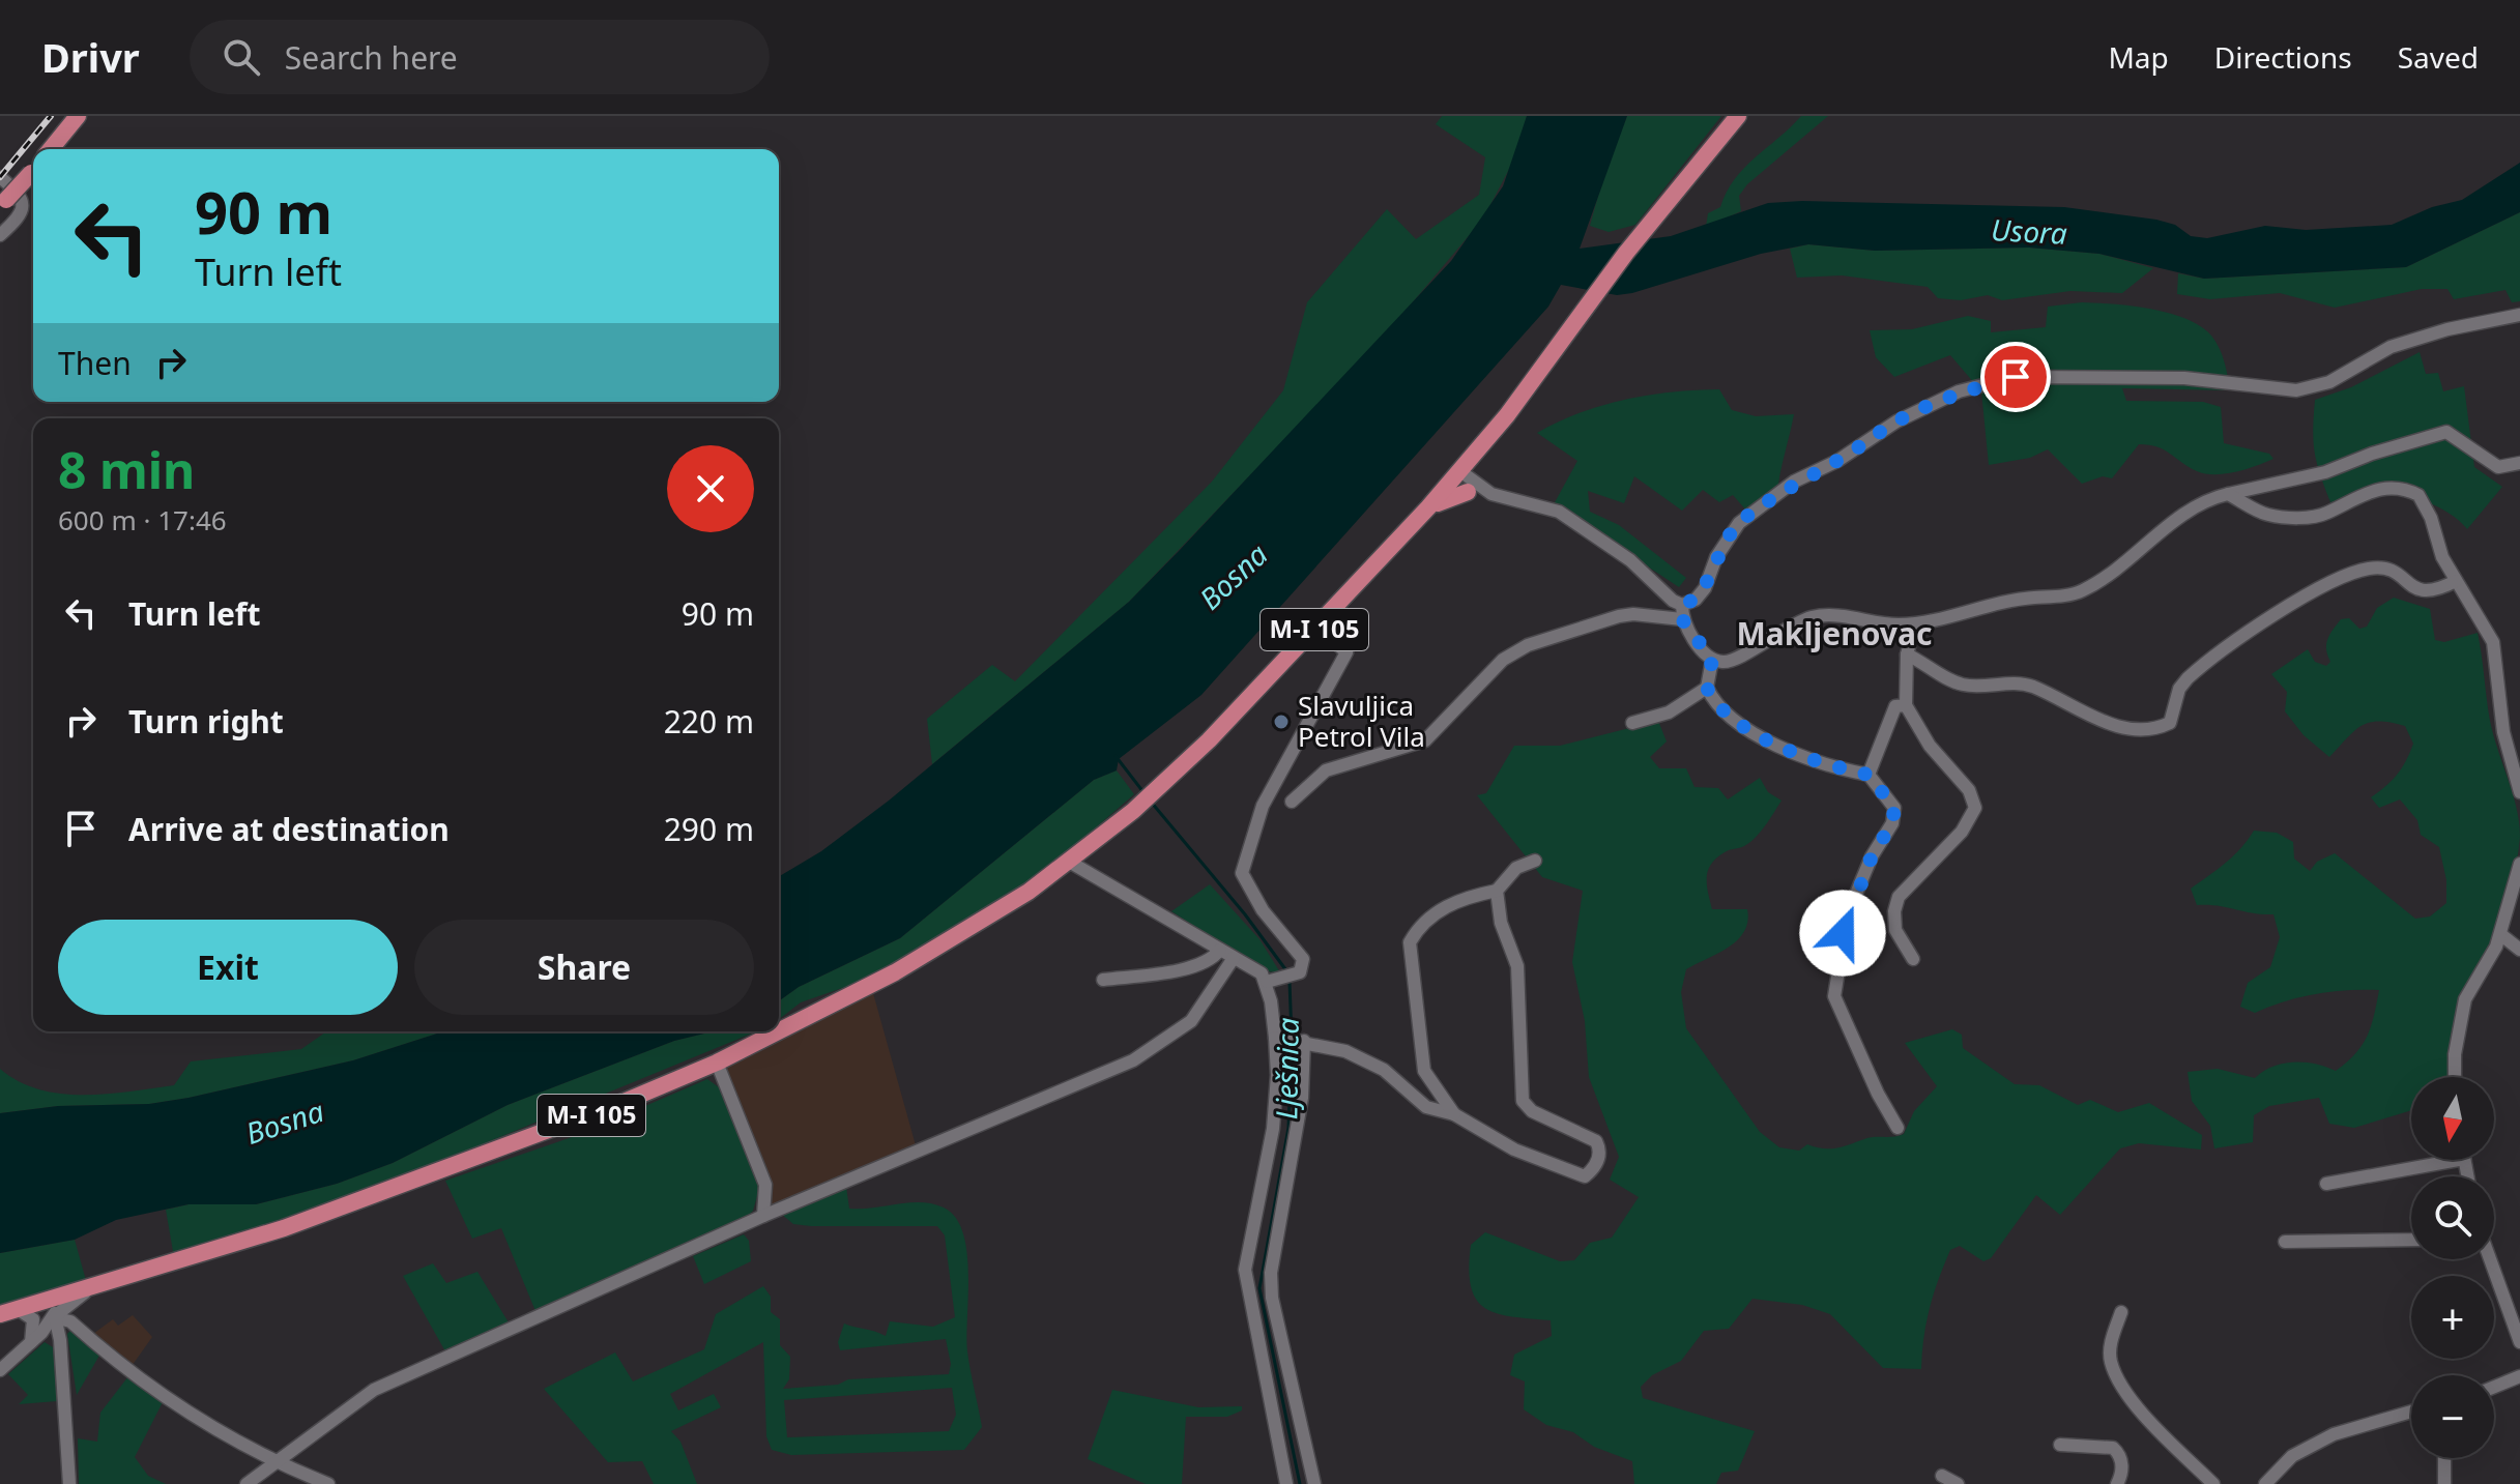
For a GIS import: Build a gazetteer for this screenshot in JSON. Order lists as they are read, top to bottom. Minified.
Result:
{"streets":{"main road":["M-I 105"]},"districts":["Makljenovac"],"water":["Usora","Bosna","Lješnica"],"places":["Slavuljica Petrol Vila"],"north":"bottom","page":{"header":"Drivr","search":"Search here","nav":["Map","Directions","Saved"],"turn":["90 m","Turn left"],"then":"Then","heading":["8 min","600 m · 17:46"],"list":[{"name":"Turn left","value":"90 m"},{"name":"Turn right","value":"220 m"},{"name":"Arrive at destination","value":"290 m"}],"buttons":["Exit","Share"],"map_buttons":["+","−"]}}
